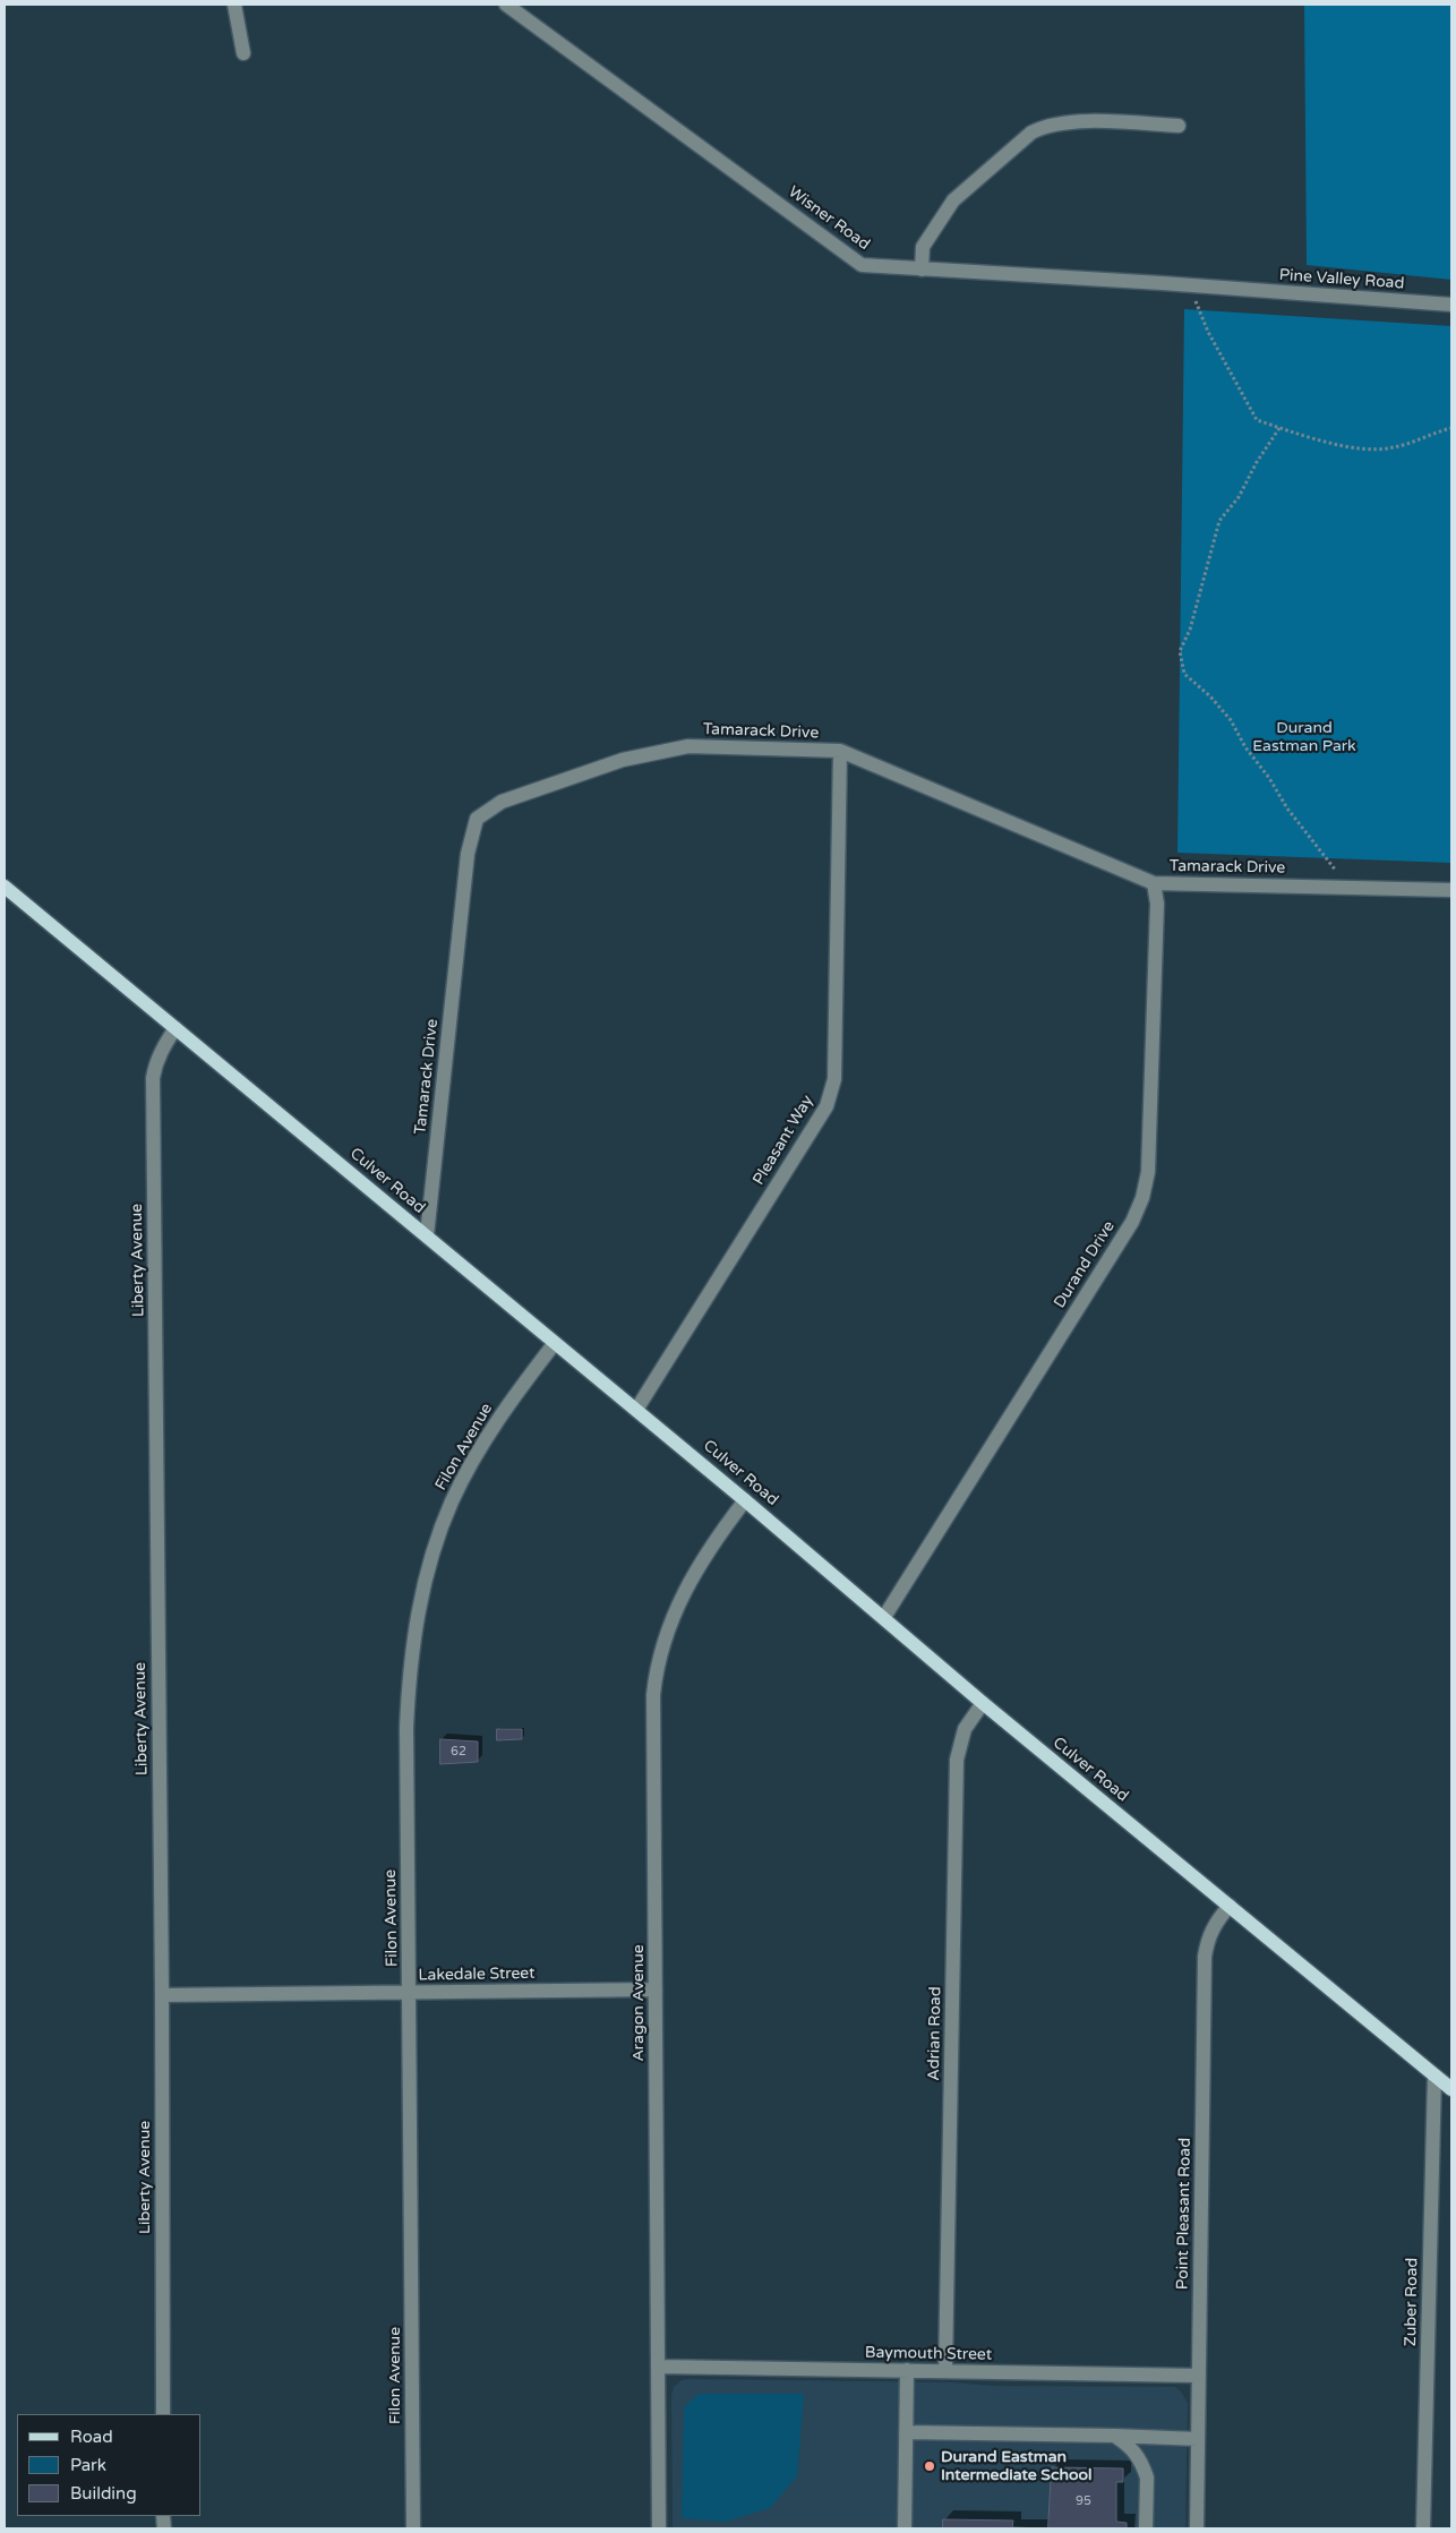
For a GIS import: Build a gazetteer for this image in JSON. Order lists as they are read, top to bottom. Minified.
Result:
{"streets":{"main road":["Culver Road"],"street":["Wisner Road","Pine Valley Road","Tamarack Drive","Pleasant Way","Liberty Avenue","Durand Drive","Filon Avenue","Lakedale Street","Aragon Avenue","Adrian Road","Point Pleasant Road","Zuber Road","Baymouth Street"]},"crossings":[["Wisner Road","Pine Valley Road"],["Tamarack Drive","Pleasant Way"],["Tamarack Drive","Culver Road"],["Tamarack Drive","Durand Drive"],["Pleasant Way","Culver Road"],["Culver Road","Liberty Avenue"],["Culver Road","Durand Drive"],["Culver Road","Filon Avenue"],["Culver Road","Aragon Avenue"],["Culver Road","Adrian Road"],["Culver Road","Point Pleasant Road"],["Culver Road","Zuber Road"],["Liberty Avenue","Lakedale Street"],["Filon Avenue","Lakedale Street"],["Lakedale Street","Aragon Avenue"],["Aragon Avenue","Baymouth Street"],["Adrian Road","Baymouth Street"],["Point Pleasant Road","Baymouth Street"]],"parks":["Durand Eastman Park"],"places":["Durand Eastman Intermediate School"],"house_numbers":["62","95"],"legend":["Road","Park","Building"]}
